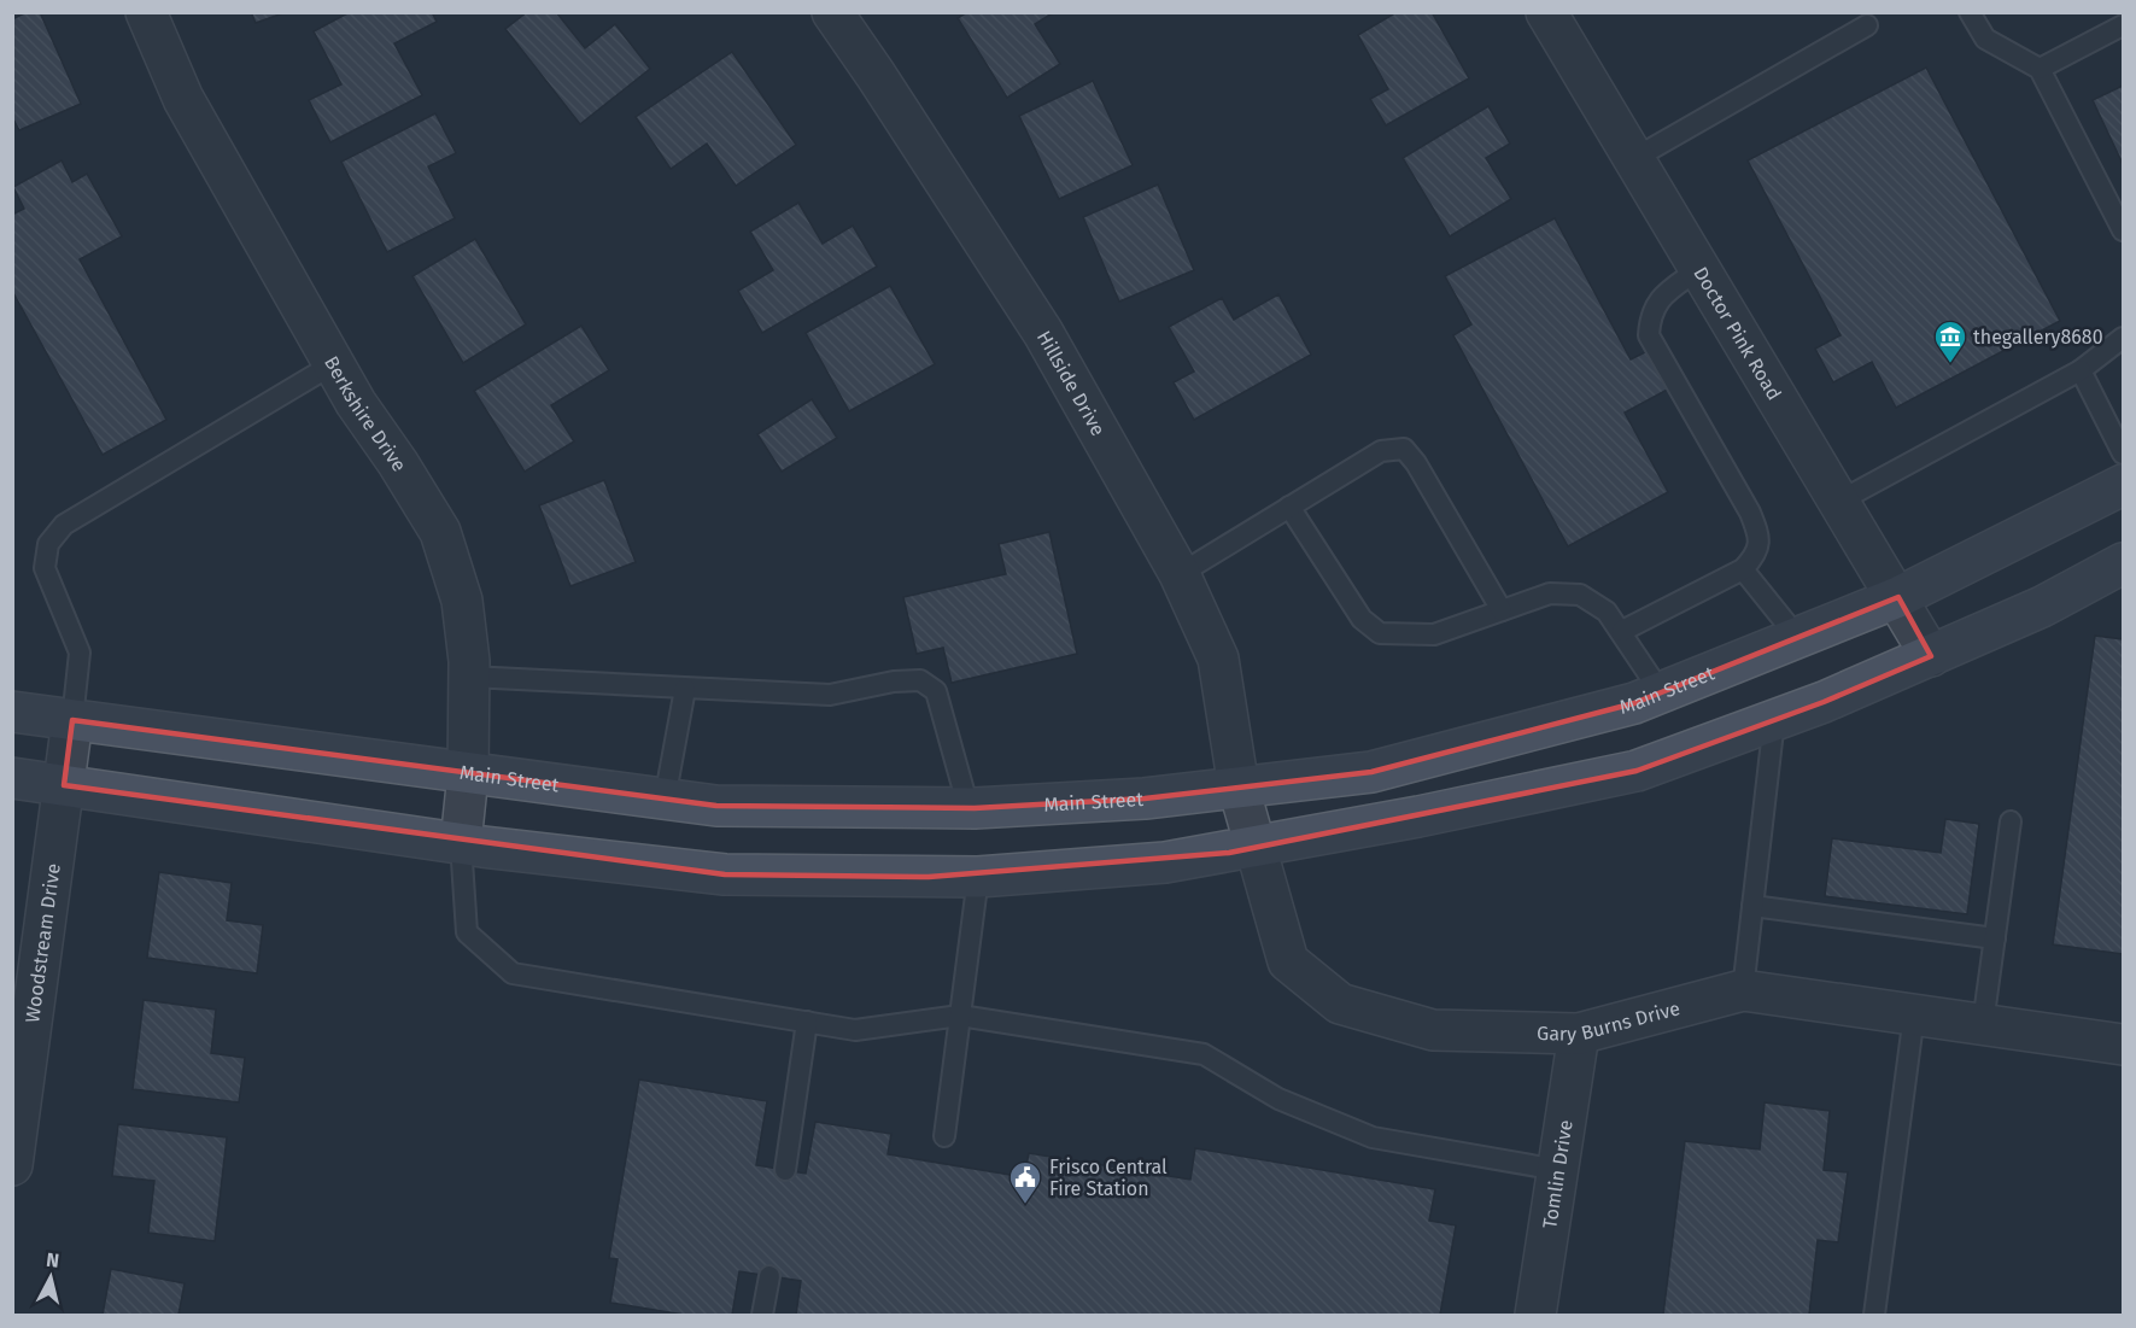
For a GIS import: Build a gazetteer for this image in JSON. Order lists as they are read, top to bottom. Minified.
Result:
{"streets":{"main road":["Main Street"],"street":["Doctor Pink Road","Hillside Drive","Berkshire Drive","Woodstream Drive","Gary Burns Drive","Tomlin Drive"]},"crossings":[["Doctor Pink Road","Main Street"],["Hillside Drive","Main Street"],["Hillside Drive","Gary Burns Drive"],["Berkshire Drive","Main Street"],["Main Street","Woodstream Drive"],["Main Street","Gary Burns Drive"],["Gary Burns Drive","Tomlin Drive"]],"places":{"museum":["thegallery8680"],"public building":["Frisco Central Fire Station"]},"north":"top"}
